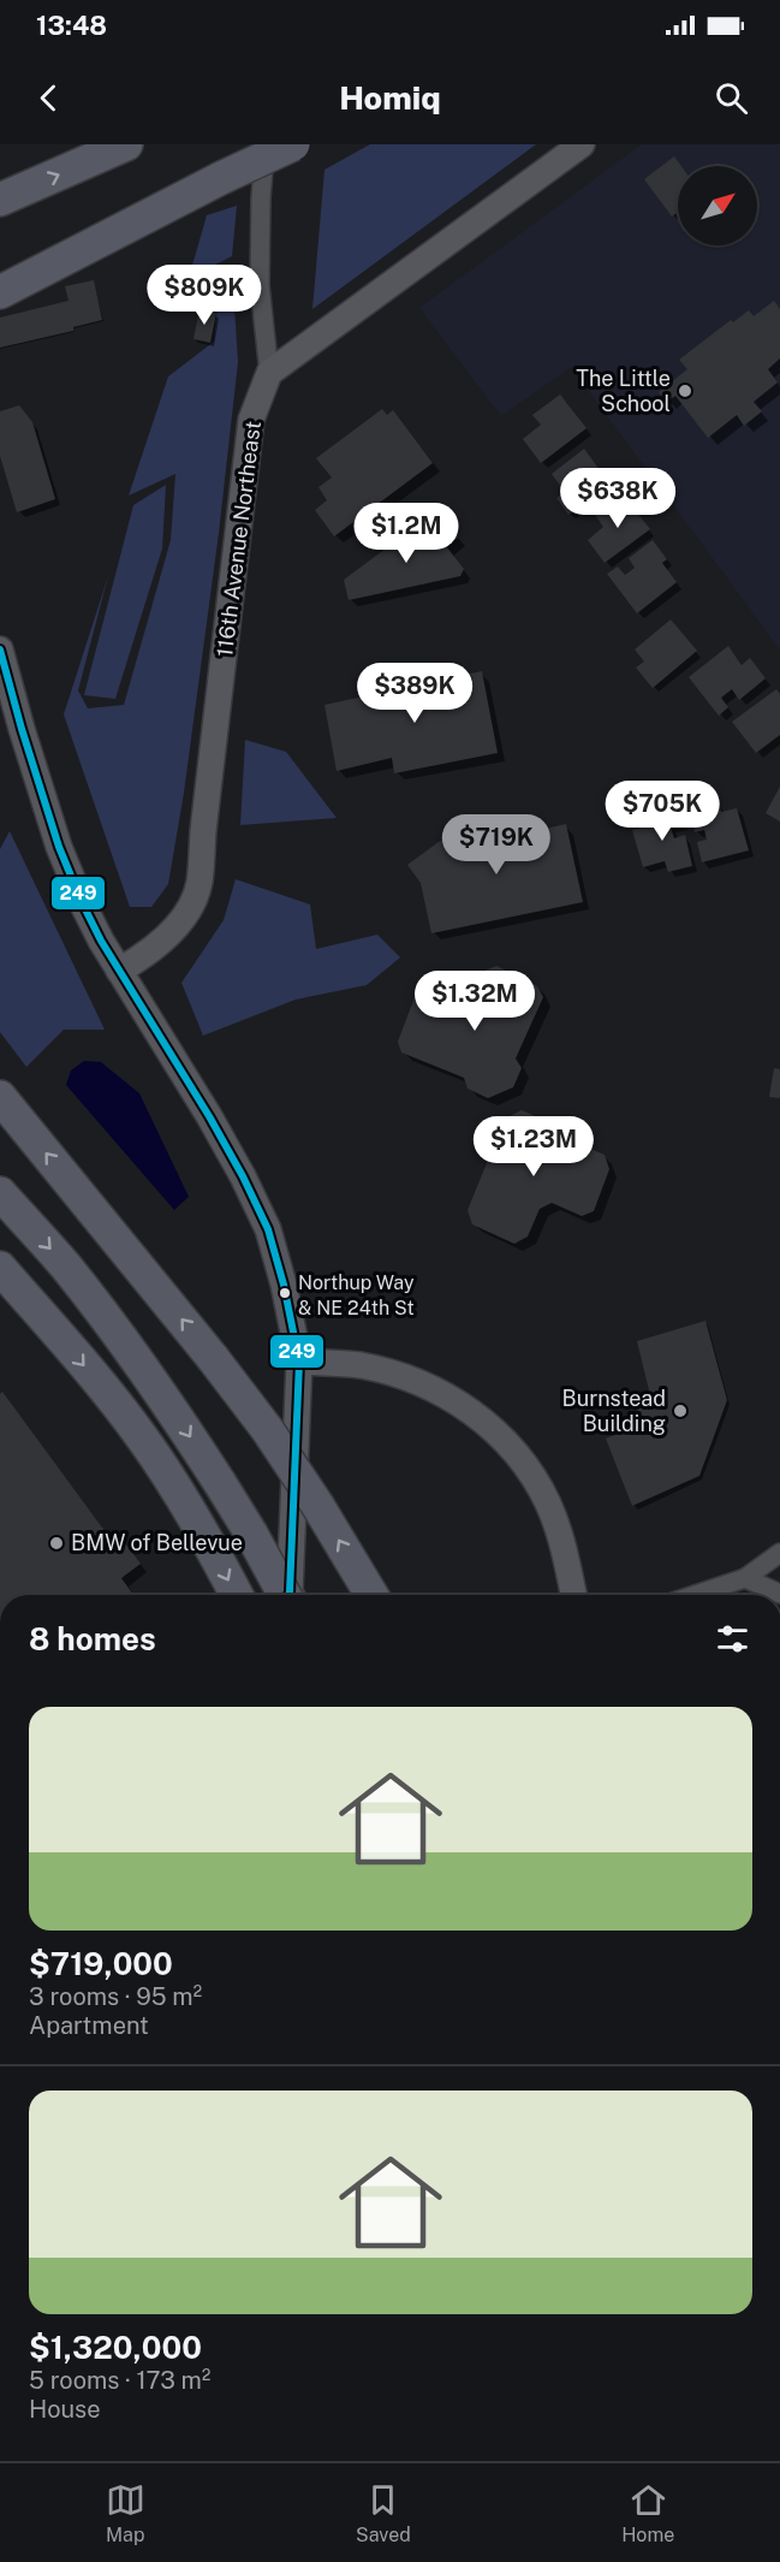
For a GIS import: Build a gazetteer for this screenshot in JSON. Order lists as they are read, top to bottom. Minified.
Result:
{"streets":{"street":["116th Avenue Northeast"]},"places":["The Little School","Northup Way & NE 24th St","Burnstead Building","BMW of Bellevue"],"lines":["transit line 249"],"north":"top right","page":{"status":"13:48","header":"Homiq","price":["$809K","$638K","$1.2M","$389K","$705K","$719K","$1.32M","$1.23M"],"heading":"8 homes","list":[{"name":"$719,000","note":"3 rooms · 95 m² · Apartment"},{"name":"$1,320,000","note":"5 rooms · 173 m² · House"}],"tabs":["Map","Saved","Home"]}}
